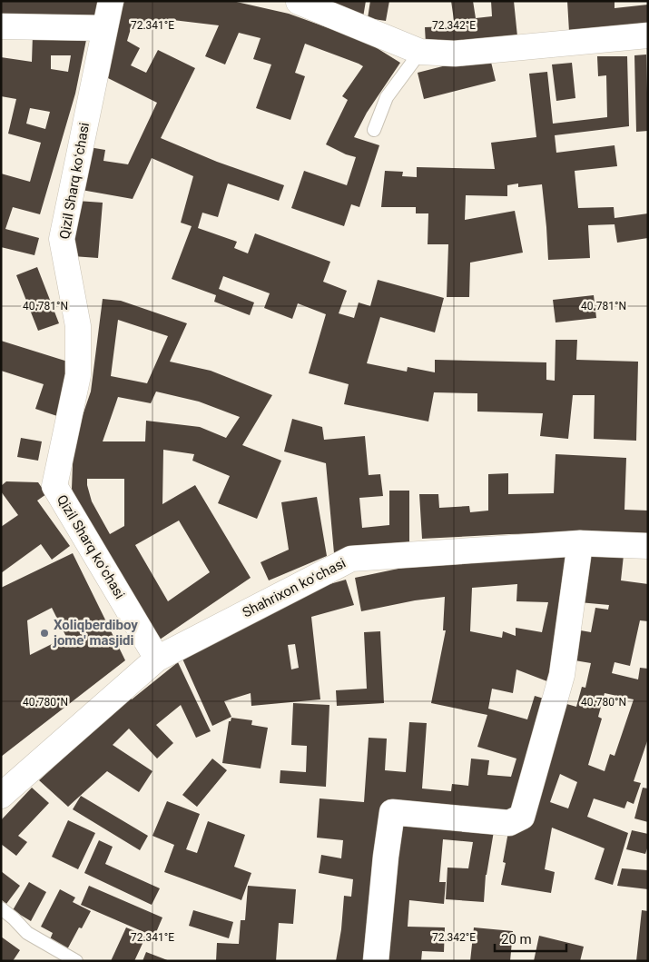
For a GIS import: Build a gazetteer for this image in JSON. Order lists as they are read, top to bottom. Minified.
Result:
{"streets":{"street":["Qizil Sharq koʻchasi","Shahrixon koʻchasi"]},"crossings":[["Qizil Sharq koʻchasi","Shahrixon koʻchasi"]],"places":["Xoliqberdiboy jome' masjidi"],"scale_bar":"20 m","coordinates":["72.341°E","72.342°E","40.781°N","40.780°N"]}
